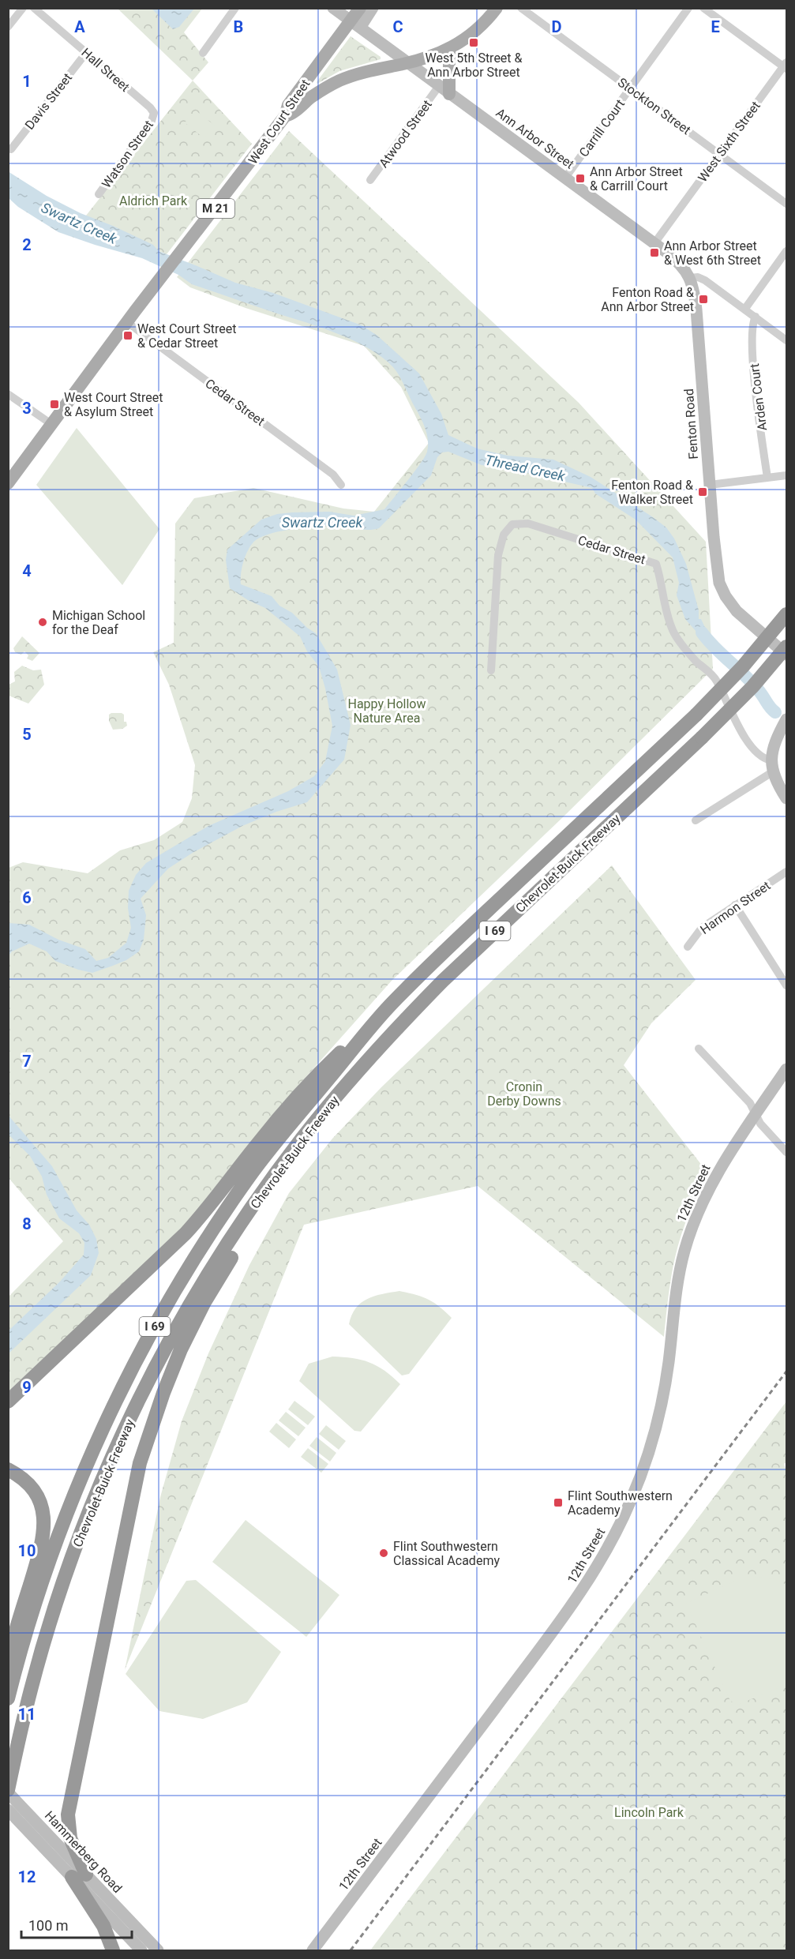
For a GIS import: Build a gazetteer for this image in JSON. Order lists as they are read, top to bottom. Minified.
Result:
{"streets":{"highway":["Chevrolet-Buick Freeway","I 69"],"main road":["West Court Street","M 21"],"street":["Hall Street","Davis Street","Stockton Street","Carrill Court","Atwood Street","Ann Arbor Street","West Sixth Street","Watson Street","Arden Court","Cedar Street","Fenton Road","Harmon Street","12th Street","Hammerberg Road"]},"crossings":[["Hall Street","Davis Street"],["Hall Street","Watson Street"],["Stockton Street","Carrill Court"],["Stockton Street","West Sixth Street"],["West Court Street","Ann Arbor Street"],["West Court Street","M 21"],["West Court Street","Cedar Street"],["Carrill Court","Ann Arbor Street"],["Atwood Street","Ann Arbor Street"],["Ann Arbor Street","West Sixth Street"],["Ann Arbor Street","M 21"],["Ann Arbor Street","Fenton Road"],["Chevrolet-Buick Freeway","Hammerberg Road"]],"water":["Swartz Creek","Thread Creek"],"parks":["Aldrich Park","Happy Hollow Nature Area","Cronin Derby Downs","Lincoln Park"],"places":{"transit":["West 5th Street & Ann Arbor Street","Ann Arbor Street & Carrill Court","Ann Arbor Street & West 6th Street","Fenton Road & Ann Arbor Street","West Court Street & Cedar Street","West Court Street & Asylum Street","Fenton Road & Walker Street","Flint Southwestern Academy"],"other":["Michigan School for the Deaf","Flint Southwestern Classical Academy"]},"scale_bar":"100 m","grid":{"columns":["A","B","C","D","E"],"rows":["1","2","3","4","5","6","7","8","9","10","11","12"]}}
